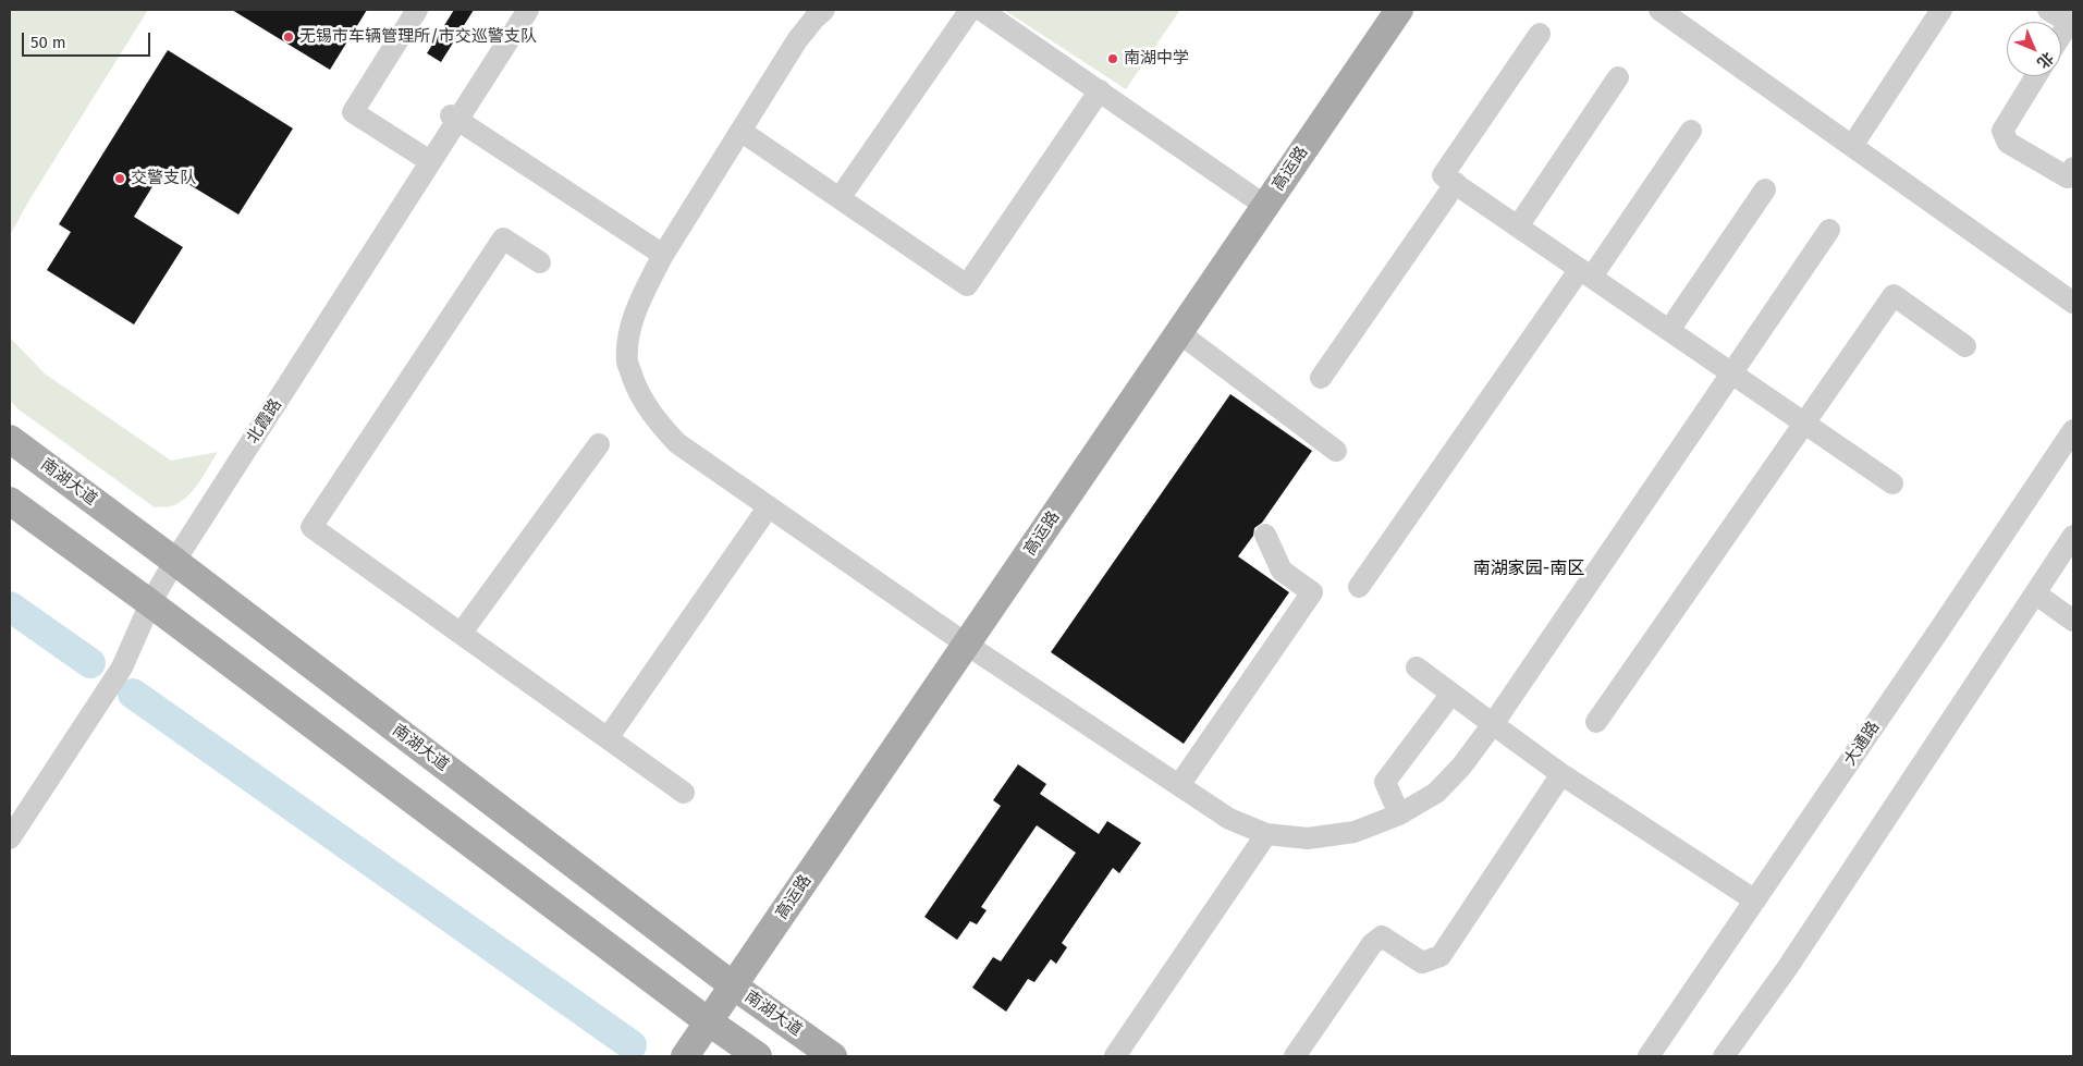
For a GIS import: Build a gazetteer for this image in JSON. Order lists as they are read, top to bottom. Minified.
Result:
{"streets":{"main road":["高运路","南湖大道"],"street":["北霞路","大通路"]},"crossings":[["高运路","南湖大道"],["北霞路","南湖大道"]],"districts":["南湖家园-南区"],"places":["无锡市车辆管理所/市交巡警支队","南湖中学","交警支队"],"scale_bar":"50 m","north":"bottom right"}
